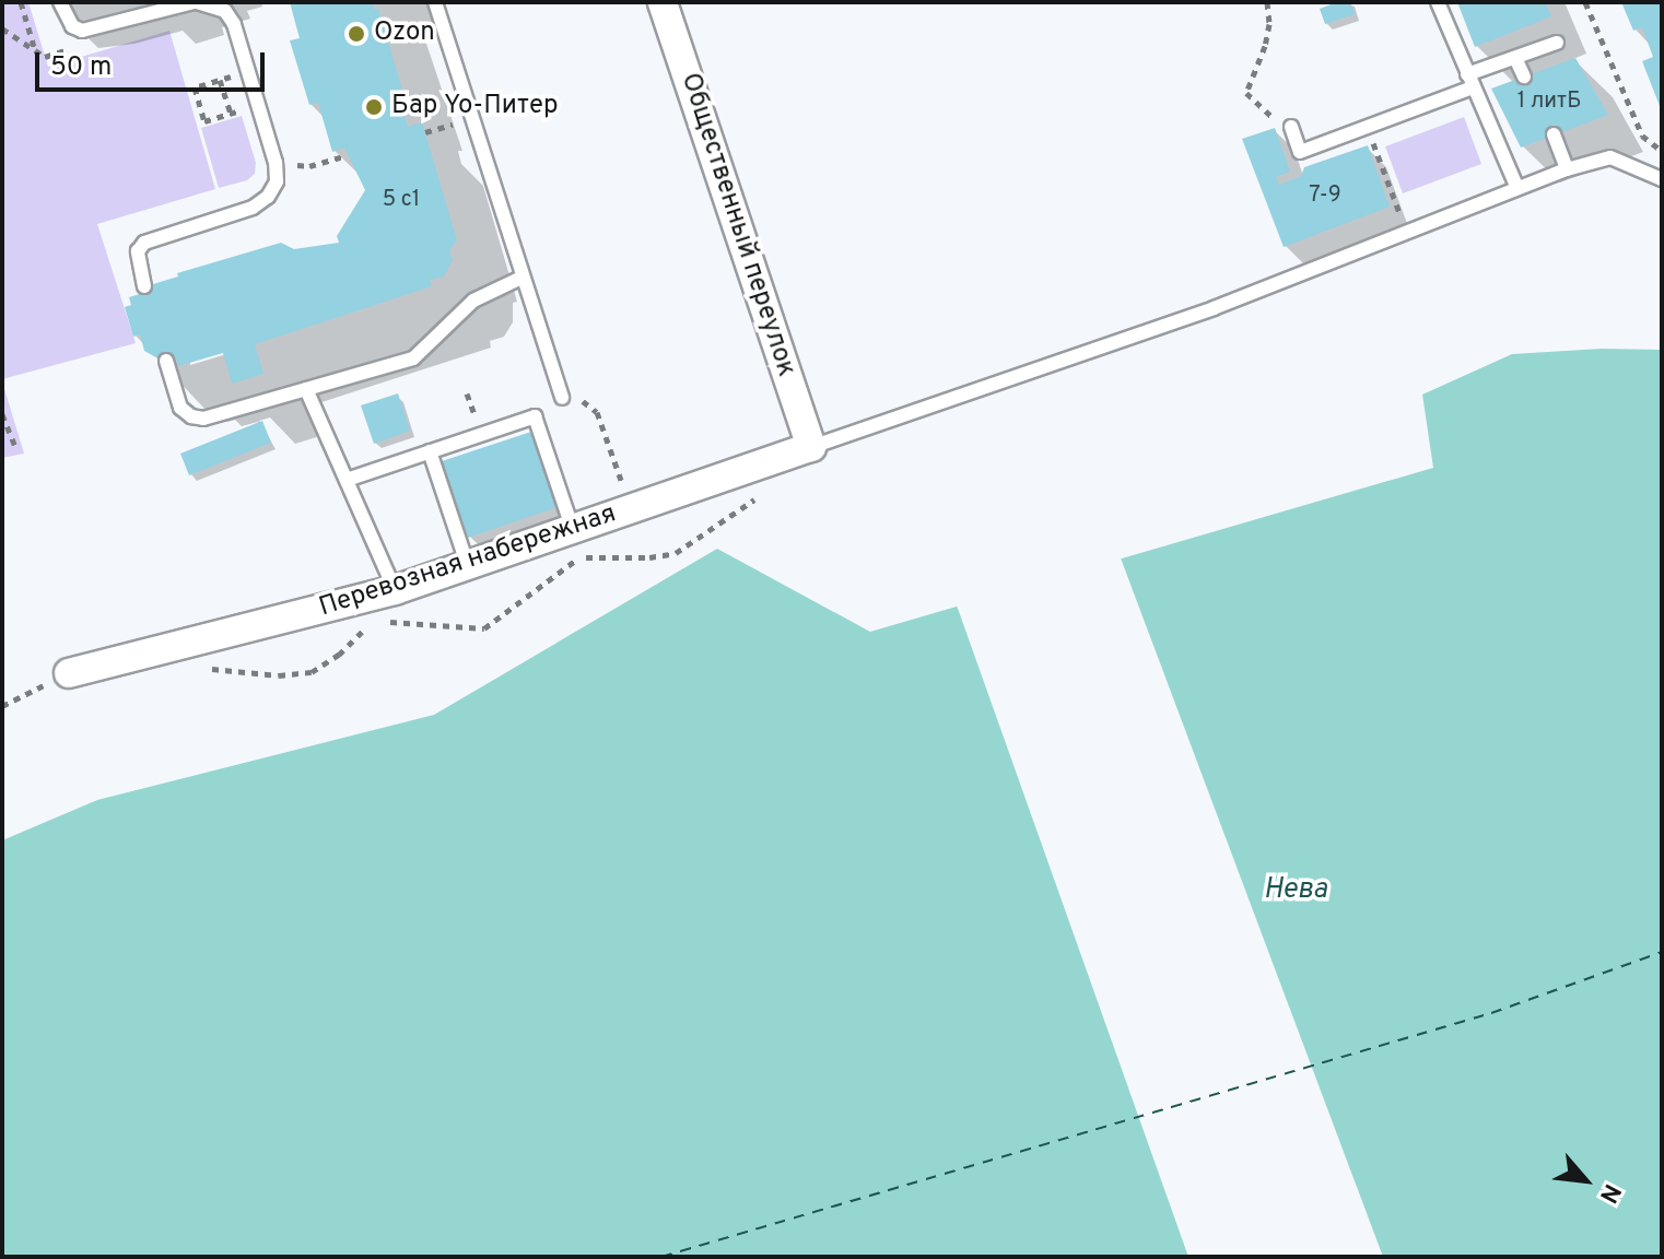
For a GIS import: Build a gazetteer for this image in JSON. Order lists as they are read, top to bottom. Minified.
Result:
{"streets":{"street":["Общественный переулок","Перевозная набережная"]},"crossings":[["Общественный переулок","Перевозная набережная"]],"water":["Нева"],"places":["Ozon","Бар Yo-Питер"],"house_numbers":["1 литБ","7-9","5 с1"],"scale_bar":"50 m","north":"bottom right"}
